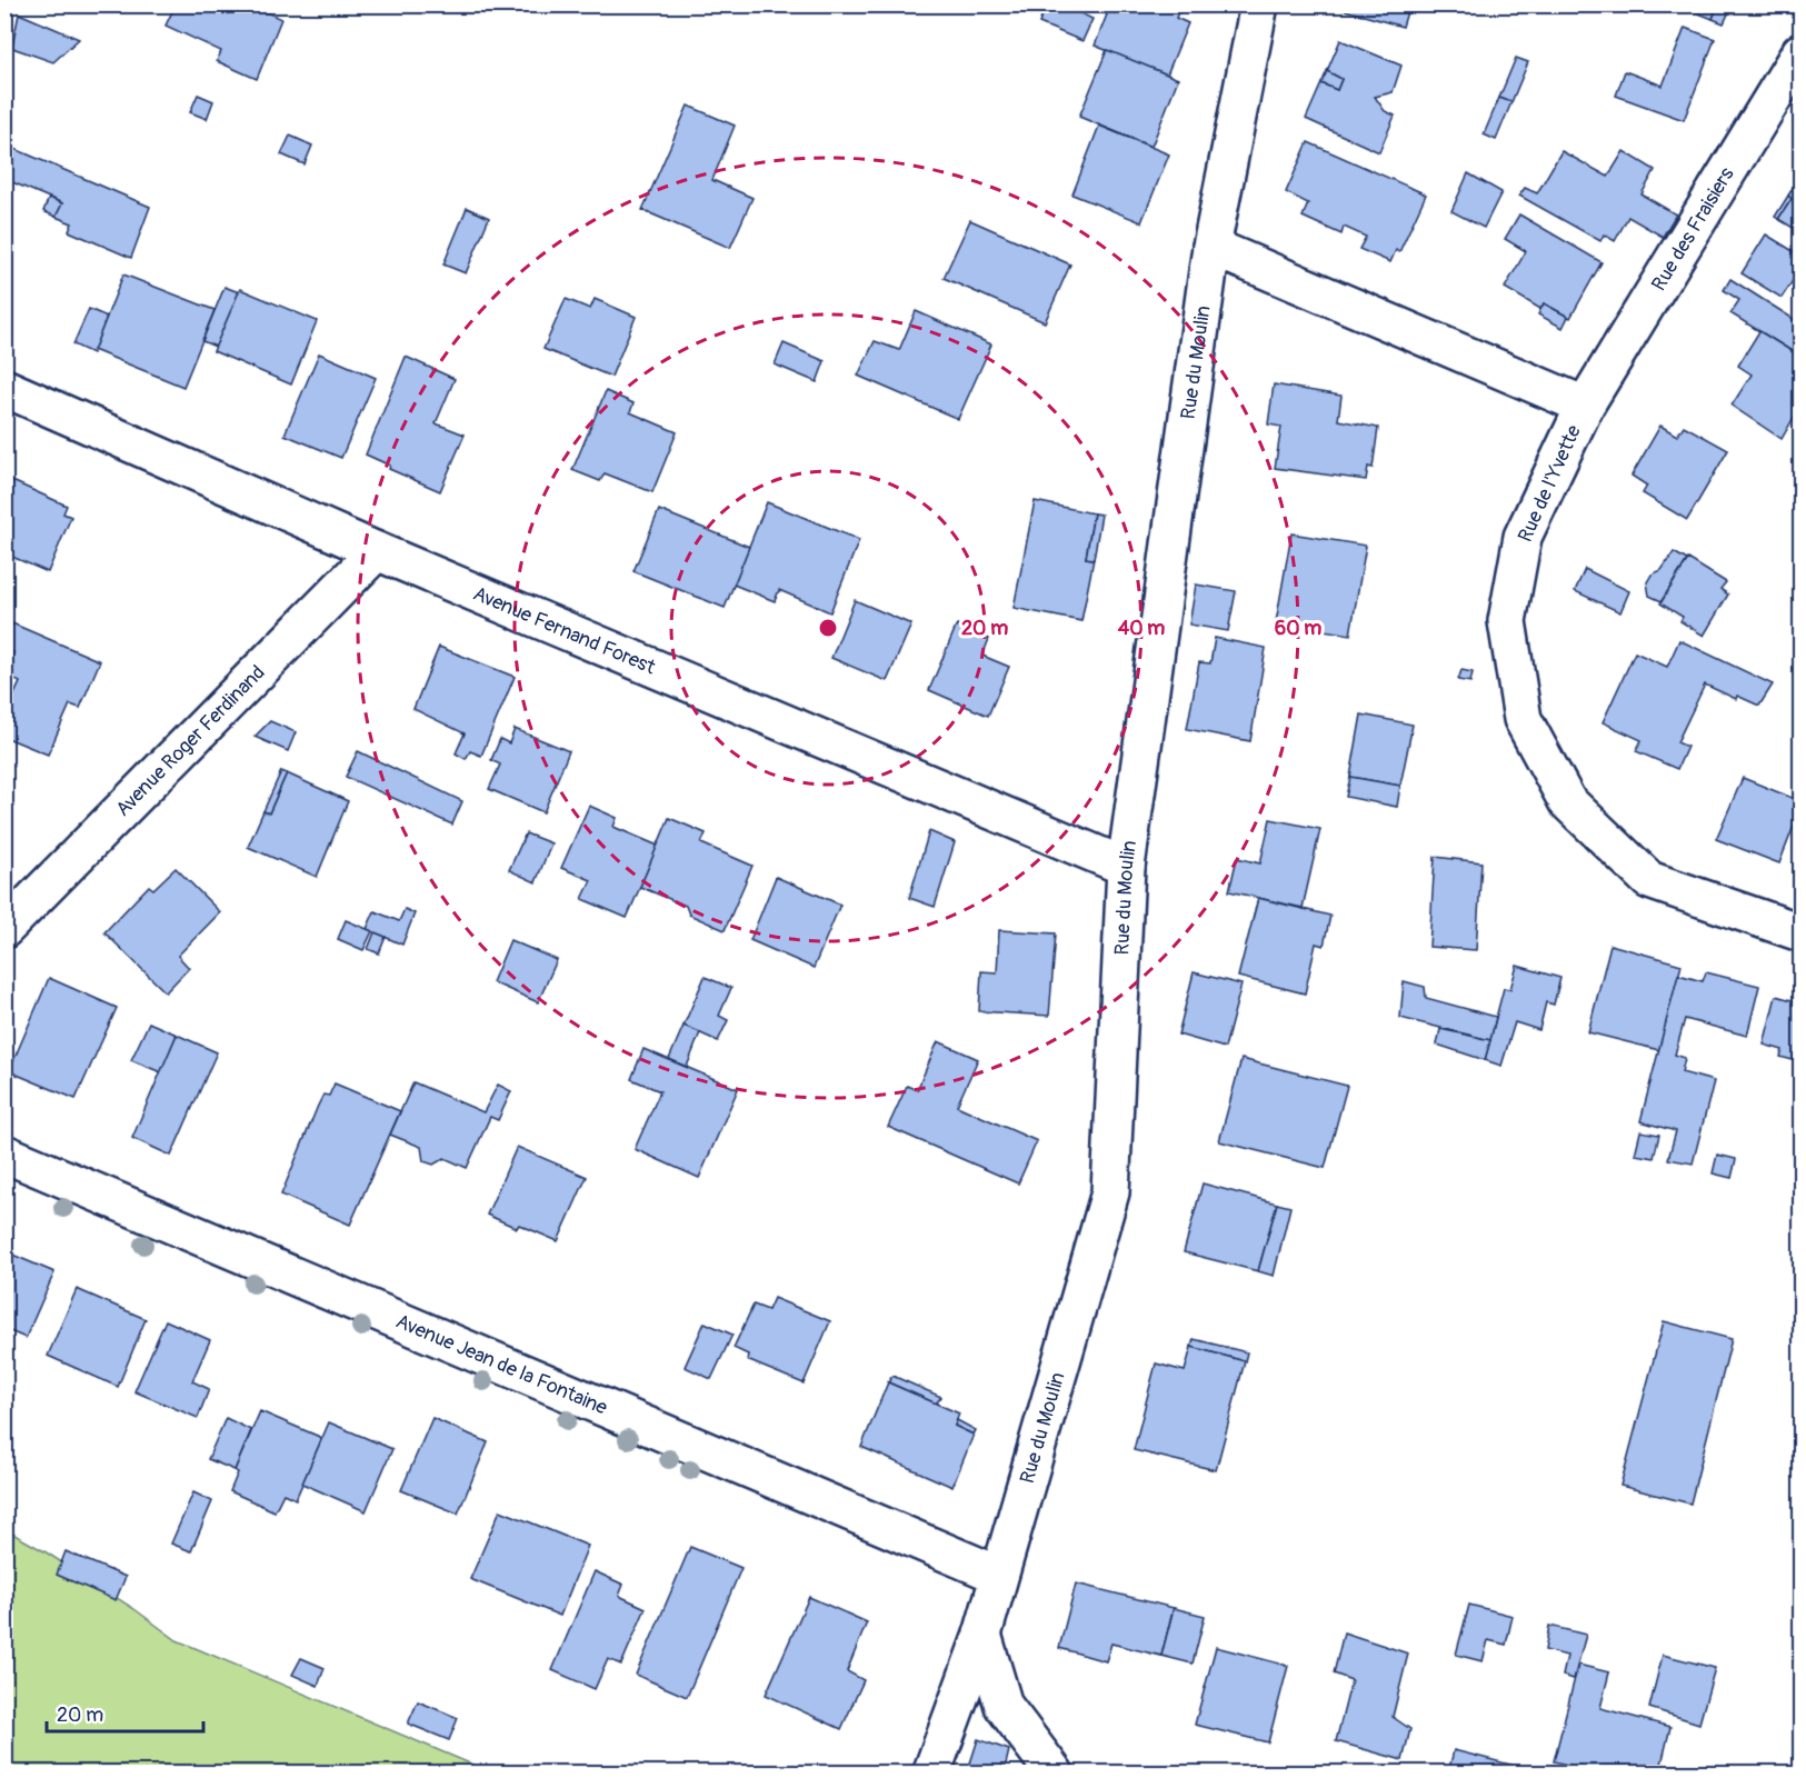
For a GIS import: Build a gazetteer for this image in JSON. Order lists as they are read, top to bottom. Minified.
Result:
{"streets":{"street":["Rue des Fraisiers","Rue du Moulin","Rue de l'Yvette","Avenue Fernand Forest","Avenue Roger Ferdinand","Avenue Jean de la Fontaine"]},"crossings":[["Rue des Fraisiers","Rue de l'Yvette"],["Rue du Moulin","Rue de l'Yvette"],["Rue du Moulin","Avenue Fernand Forest"],["Rue du Moulin","Avenue Jean de la Fontaine"],["Avenue Fernand Forest","Avenue Roger Ferdinand"]],"scale_bar":"20 m","rings":["20 m","40 m","60 m"]}
